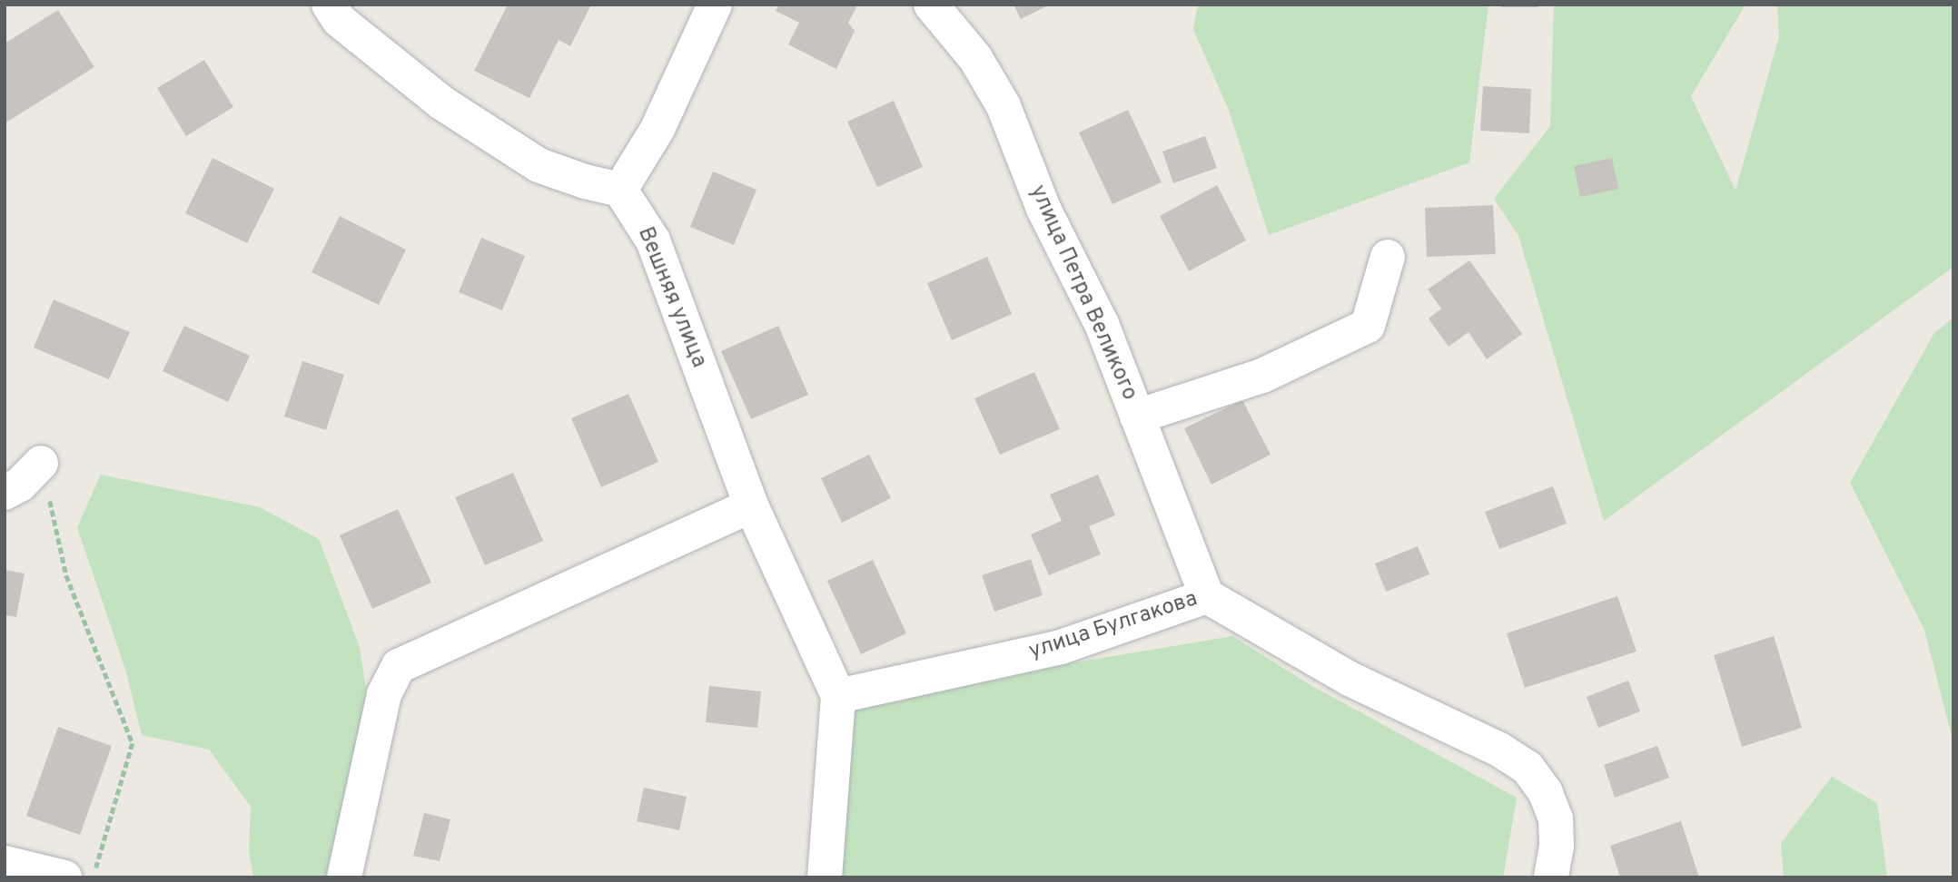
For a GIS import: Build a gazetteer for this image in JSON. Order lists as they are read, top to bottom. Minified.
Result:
{"streets":{"street":["улица Петра Великого","Вешняя улица","улица Булгакова"]},"crossings":[["улица Петра Великого","улица Булгакова"],["Вешняя улица","улица Булгакова"]]}
